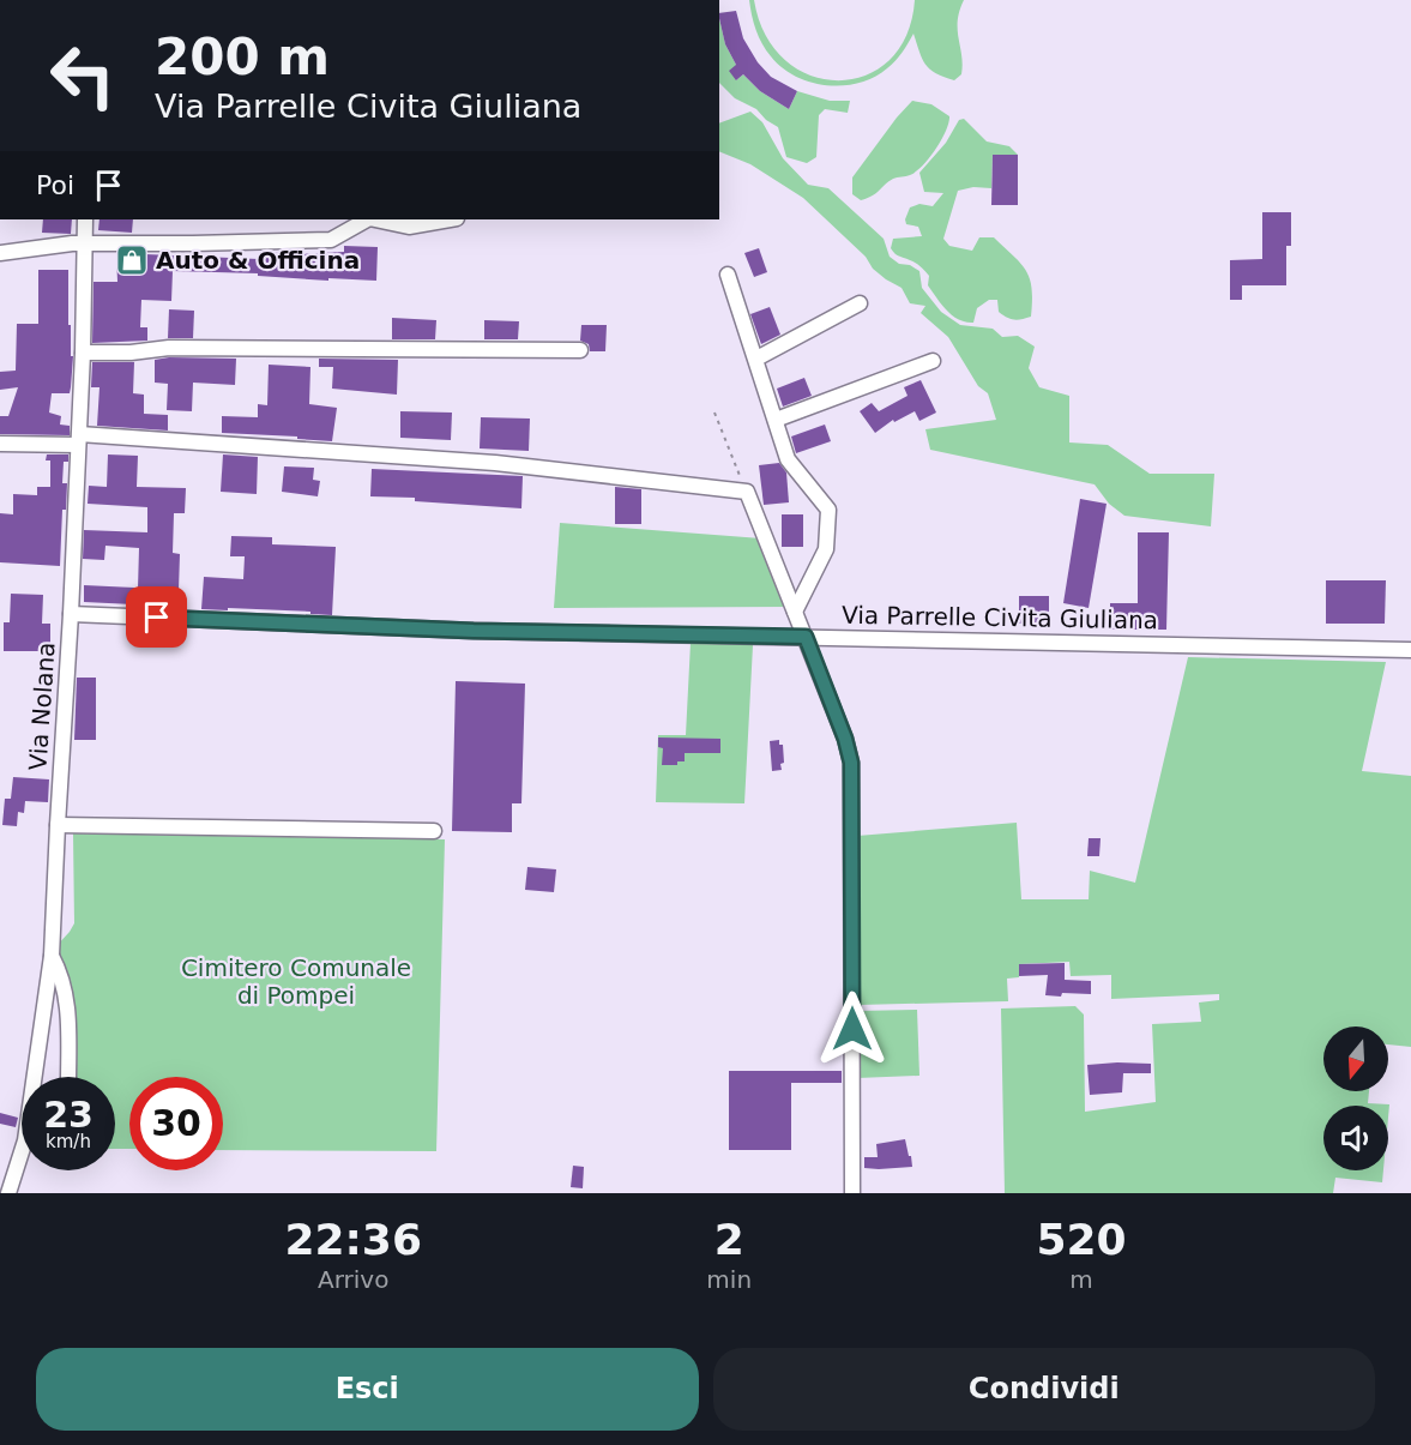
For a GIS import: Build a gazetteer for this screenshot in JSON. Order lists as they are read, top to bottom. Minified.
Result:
{"streets":{"street":["Via Parrelle Civita Giuliana","Via Nolana"]},"crossings":[["Via Parrelle Civita Giuliana","Via Nolana"]],"parks":["Cimitero Comunale di Pompei"],"places":{"shop":["Auto & Officina"]},"north":"bottom","page":{"turn":["200 m","Via Parrelle Civita Giuliana"],"then":"Poi","speed":"23 km/h","limit":"30","eta":["22:36","Arrivo","2","min","520","m"],"buttons":["Esci","Condividi"]}}
